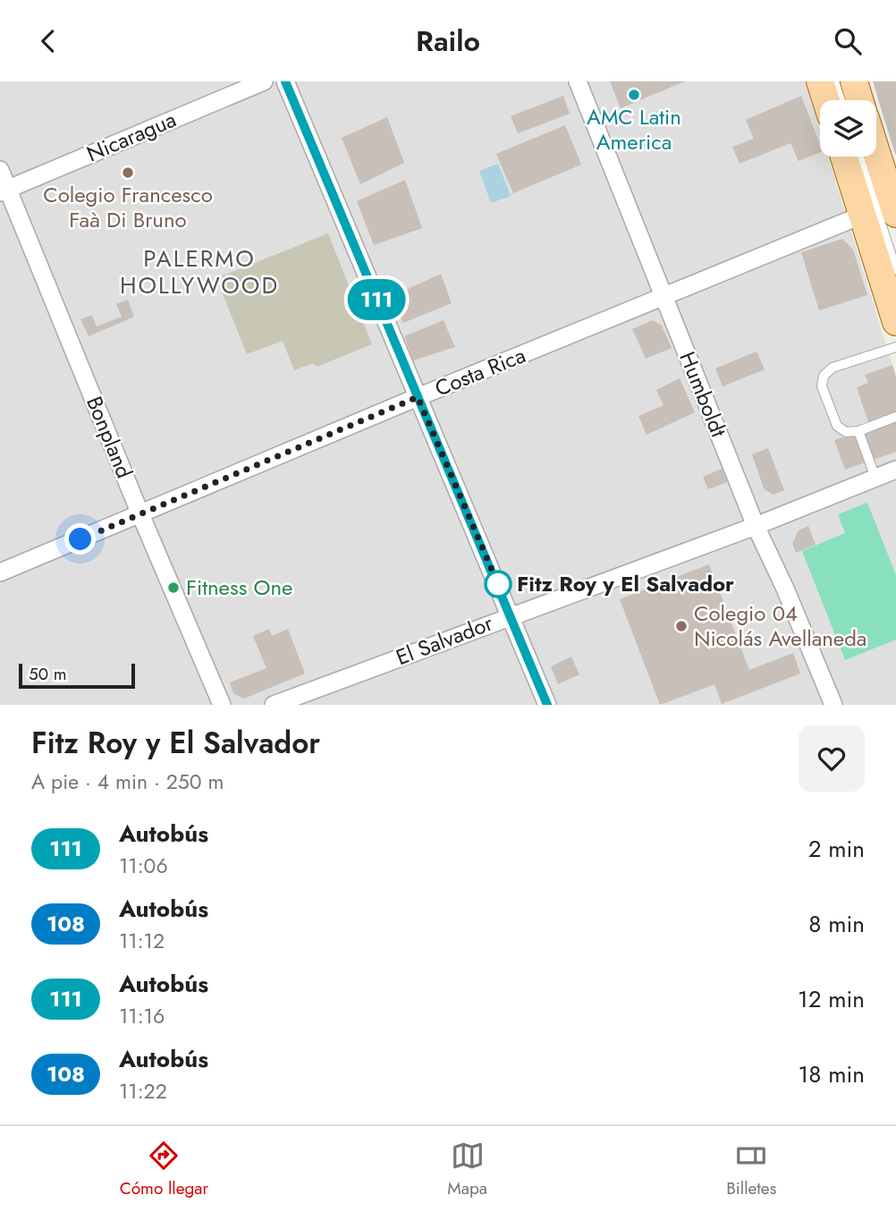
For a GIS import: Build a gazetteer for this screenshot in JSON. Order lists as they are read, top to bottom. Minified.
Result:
{"streets":{"street":["Nicaragua","Costa Rica","Humboldt","Bonpland","El Salvador"]},"crossings":[["Nicaragua","Bonpland"],["Costa Rica","Humboldt"],["Costa Rica","Bonpland"],["Humboldt","El Salvador"]],"districts":["PALERMO HOLLYWOOD"],"places":["AMC Latin America","Colegio Francesco Faà Di Bruno","Fitz Roy y El Salvador","Fitness One","Colegio 04 Nicolás Avellaneda"],"lines":["bus line 111"],"scale_bar":"50 m","page":{"header":"Railo","on_map":"111","scale":"50 m","heading":["Fitz Roy y El Salvador","A pie · 4 min · 250 m"],"list":[{"mark":"111","name":"Autobús","note":"11:06","value":"2 min"},{"mark":"108","name":"Autobús","note":"11:12","value":"8 min"},{"mark":"111","name":"Autobús","note":"11:16","value":"12 min"},{"mark":"108","name":"Autobús","note":"11:22","value":"18 min"}],"tabs":["Cómo llegar","Mapa","Billetes"]}}
